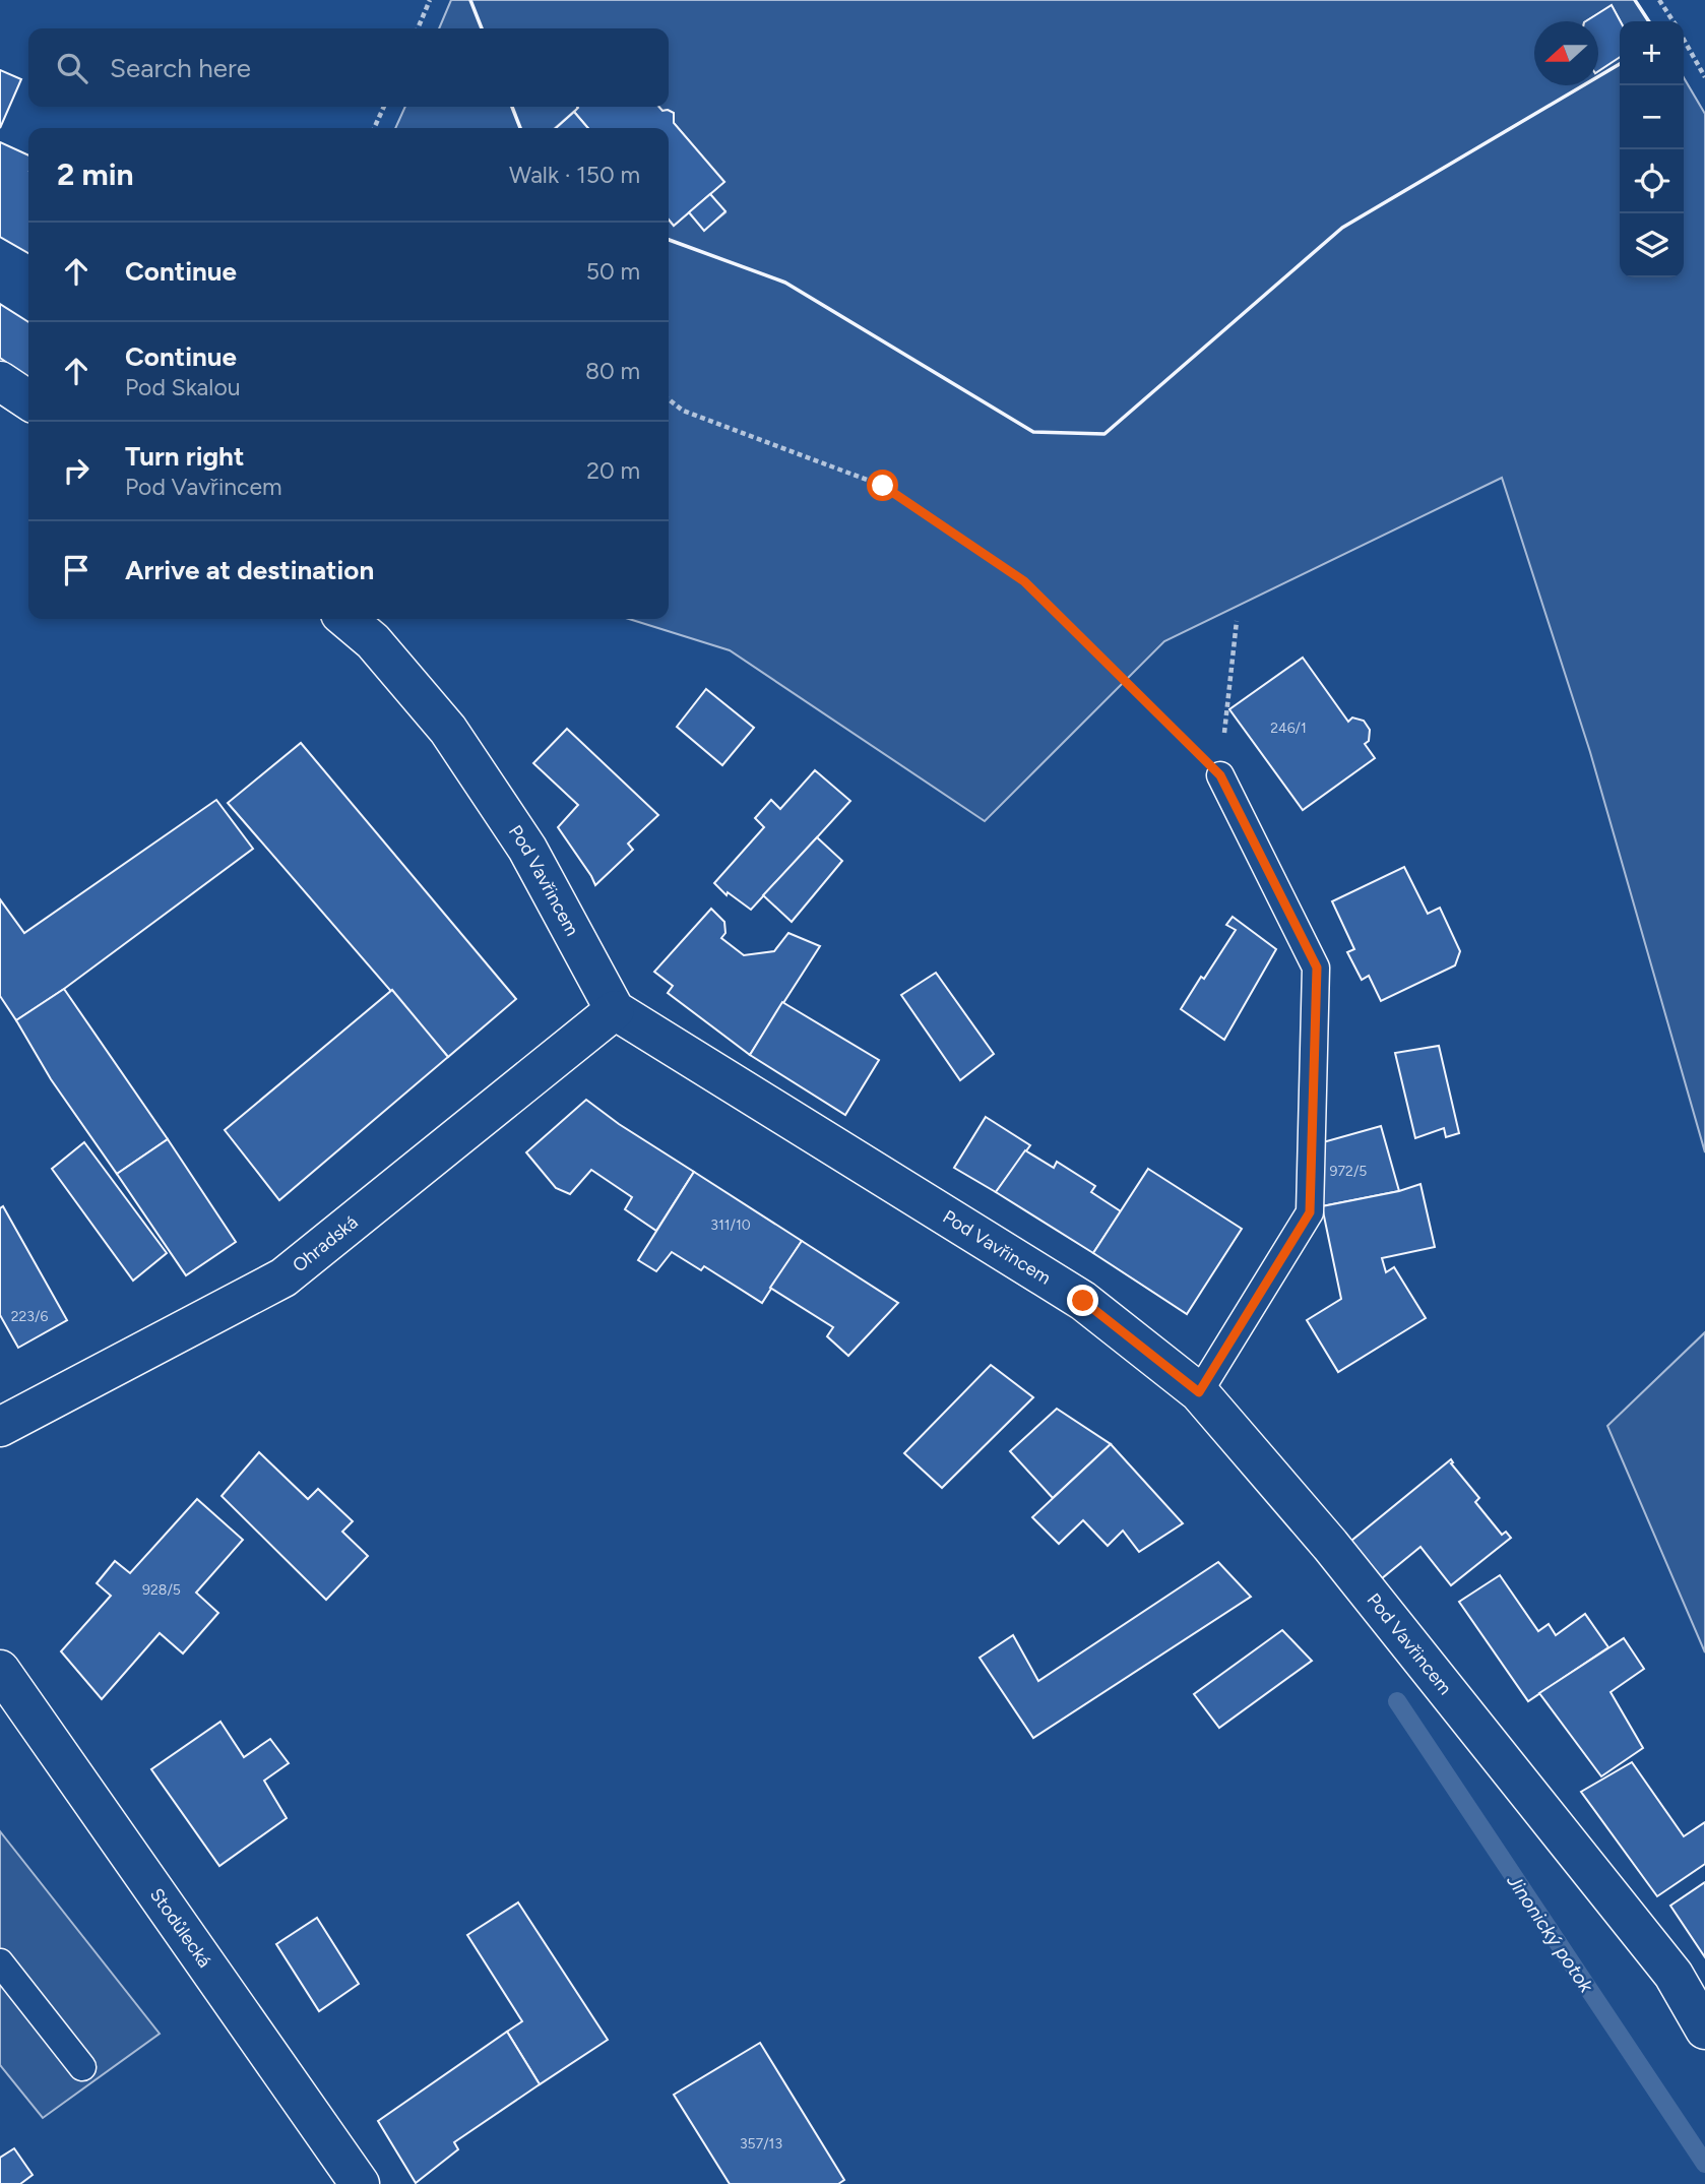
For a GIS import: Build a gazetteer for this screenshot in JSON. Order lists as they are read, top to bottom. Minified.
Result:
{"streets":{"street":["Pod Vavřincem","Ohradská","Stodůlecká"]},"crossings":[["Pod Vavřincem","Ohradská"]],"water":["Jinonický potok"],"house_numbers":["246/1","972/5","311/10","223/6","928/5","357/13"],"north":"left","page":{"map_buttons":["+","−"],"search":"Search here","heading":["2 min","Walk · 150 m"],"list":[["Continue","50 m"],["Continue","Pod Skalou","80 m"],["Turn right","Pod Vavřincem","20 m"],"Arrive at destination"]}}
